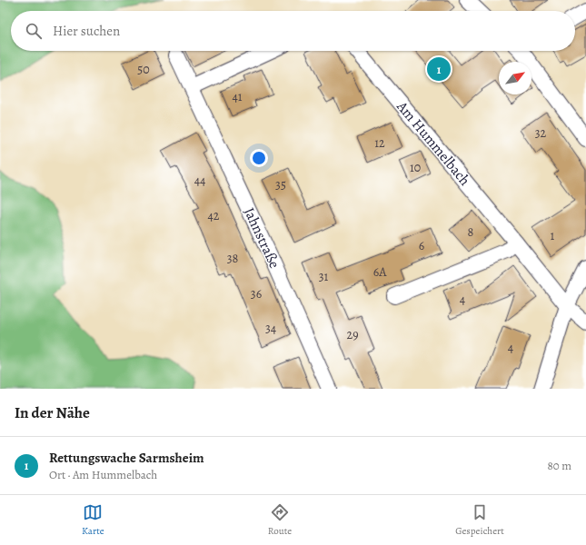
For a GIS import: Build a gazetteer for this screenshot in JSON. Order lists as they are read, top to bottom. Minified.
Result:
{"streets":{"street":["Am Hummelbach","Jahnstraße"]},"house_numbers":["50","41","32","12","10","44","35","42","8","1","6","38","6A","31","36","4","34","29","4"],"north":"top right","page":{"search":"Hier suchen","pins":"1","heading":"In der Nähe","list":[{"mark":"1","name":"Rettungswache Sarmsheim","note":"Ort · Am Hummelbach","value":"80 m"}],"nav":["Karte","Route","Gespeichert"]}}
